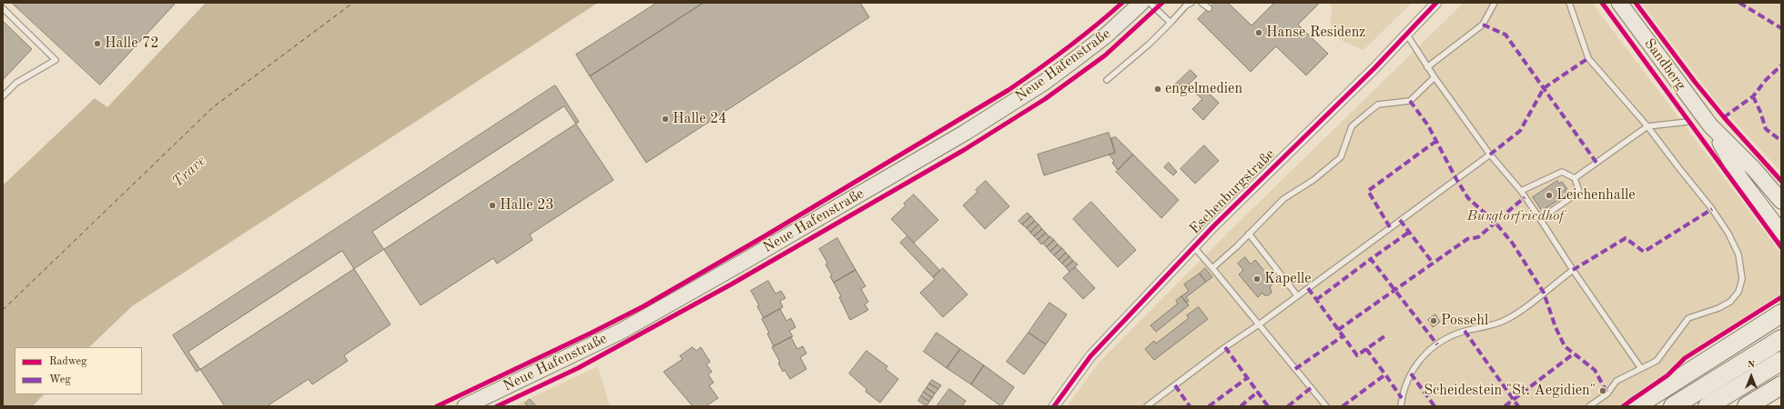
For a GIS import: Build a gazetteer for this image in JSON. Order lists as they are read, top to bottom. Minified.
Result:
{"streets":{"main road":["Sandberg","Neue Hafenstraße"],"street":["Eschenburgstraße"]},"water":["Trave"],"parks":["Burgtorfriedhof"],"places":["Hanse Residenz","Halle 72","engelmedien","Halle 24","Leichenhalle","Halle 23","Kapelle","Possehl","Scheidestein \"St. Aegidien\""],"legend":["Radweg","Weg"],"north":"top"}
